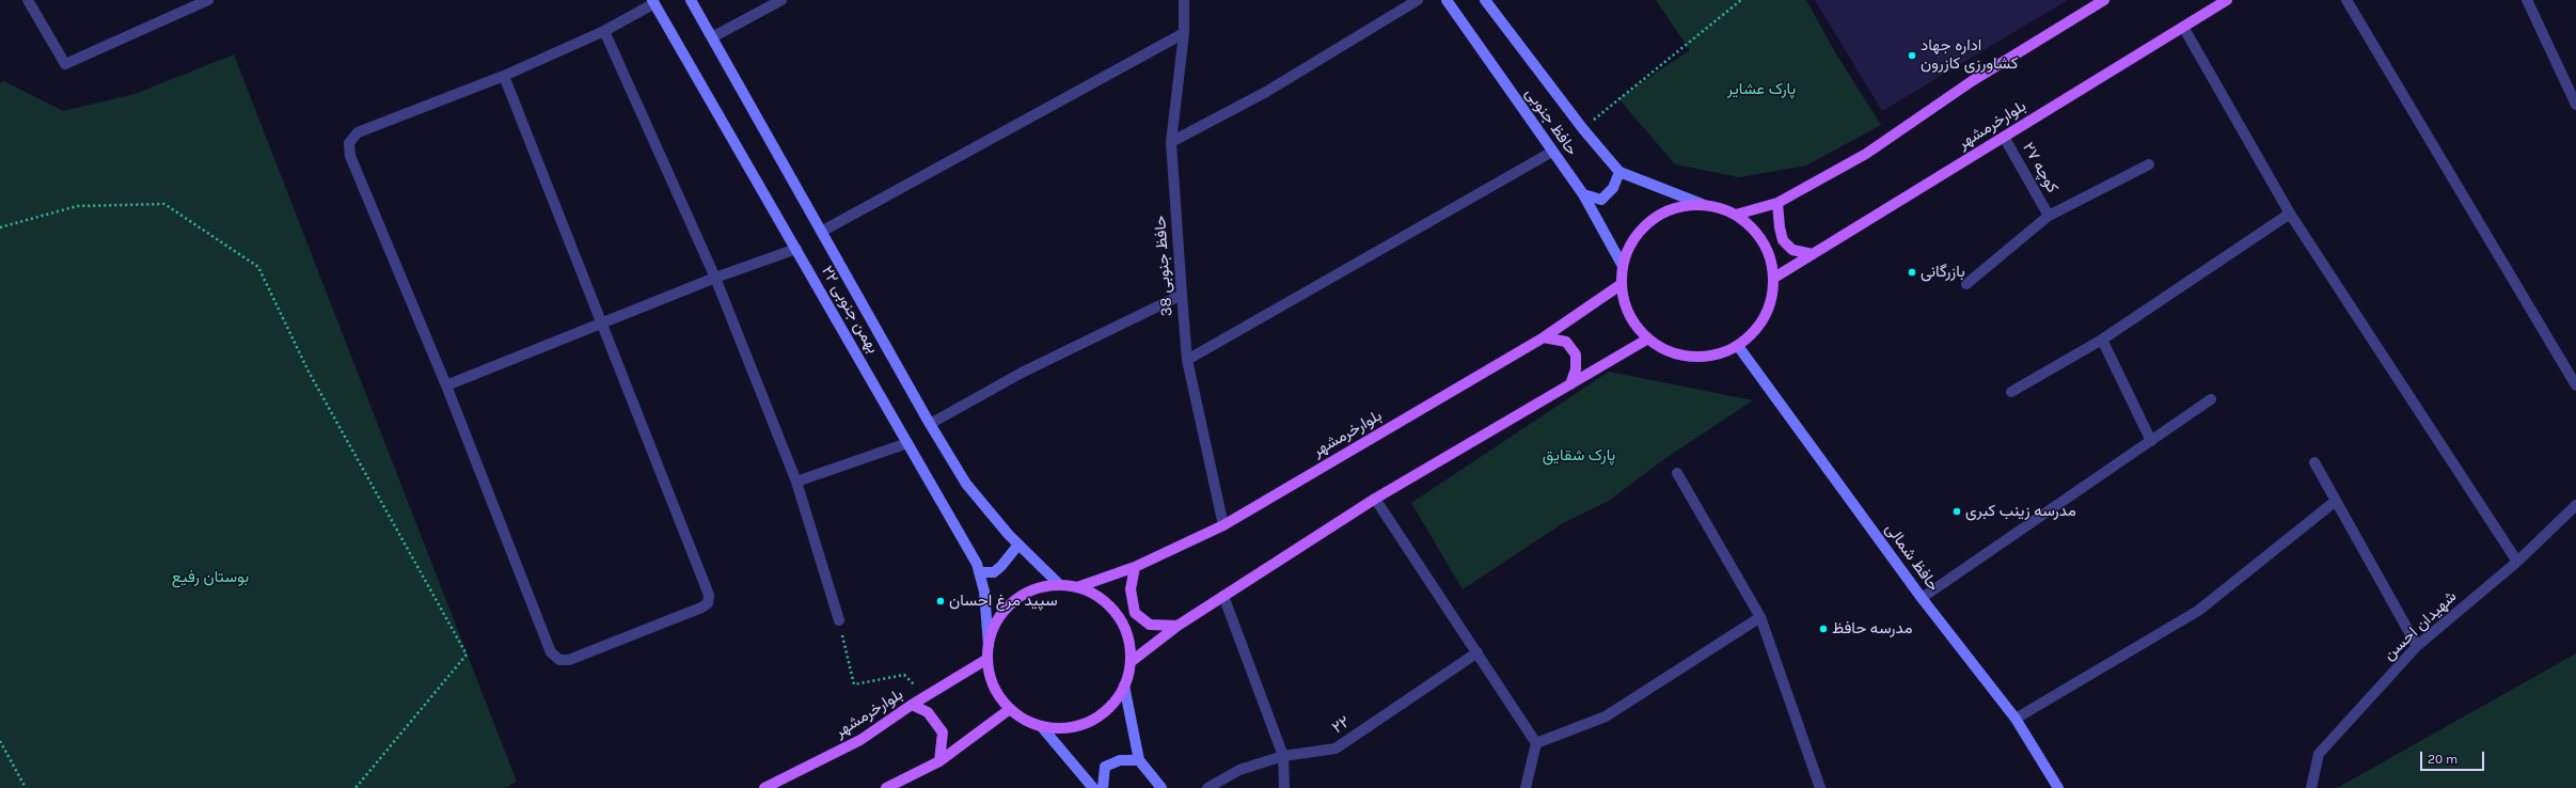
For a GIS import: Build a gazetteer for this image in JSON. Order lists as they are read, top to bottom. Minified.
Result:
{"streets":{"main road":["بلوارخرمشهر"],"street":["حافظ جنوبی","کوچه ۲۷","حافظ جنوبی 38","۲۲ بهمن جنوبی","حافظ شمالی","شهیدان احسن","۲۲"]},"crossings":[["حافظ جنوبی","بلوارخرمشهر"],["حافظ جنوبی","حافظ شمالی"],["بلوارخرمشهر","کوچه ۲۷"],["بلوارخرمشهر","حافظ جنوبی 38"],["بلوارخرمشهر","۲۲ بهمن جنوبی"],["بلوارخرمشهر","حافظ شمالی"]],"parks":["پارک عشایر","پارک شقایق","بوستان رفیع"],"places":["اداره جهاد کشاورزی کازرون","بازرگانی","مدرسه زینب کبری","سپید مرغ احسان","مدرسه حافظ"],"scale_bar":"20 m"}
